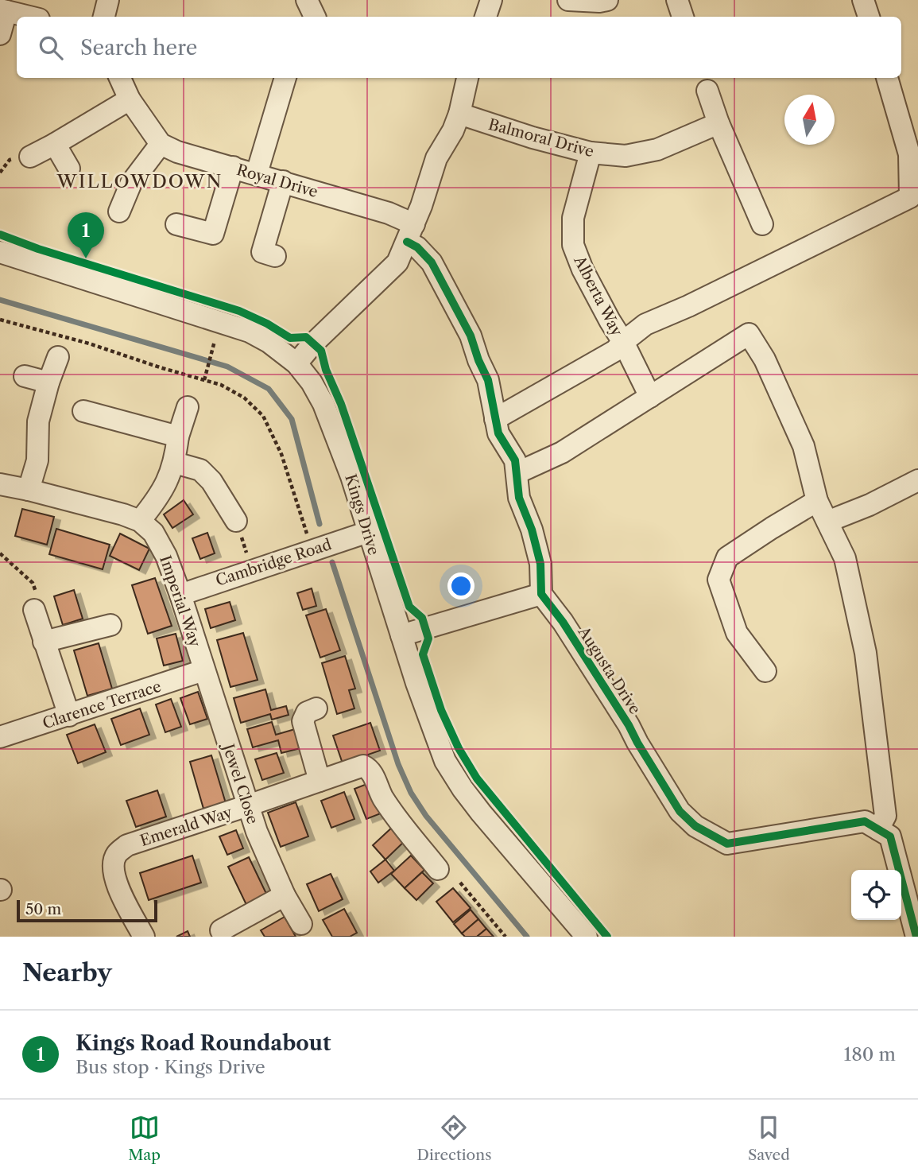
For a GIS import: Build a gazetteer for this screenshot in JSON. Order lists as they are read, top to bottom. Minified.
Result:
{"streets":{"street":["Balmoral Drive","Royal Drive","Alberta Way","Kings Drive","Cambridge Road","Imperial Way","Augusta Drive","Clarence Terrace","Jewel Close","Emerald Way"]},"crossings":[["Balmoral Drive","Alberta Way"],["Kings Drive","Cambridge Road"],["Cambridge Road","Imperial Way"],["Imperial Way","Clarence Terrace"],["Imperial Way","Jewel Close"],["Clarence Terrace","Jewel Close"],["Jewel Close","Emerald Way"]],"districts":["WILLOWDOWN"],"scale_bar":"50 m","north":"top","page":{"search":"Search here","pins":"1","scale":"50 m","heading":"Nearby","list":[{"mark":"1","name":"Kings Road Roundabout","note":"Bus stop · Kings Drive","value":"180 m"}],"nav":["Map","Directions","Saved"]}}
